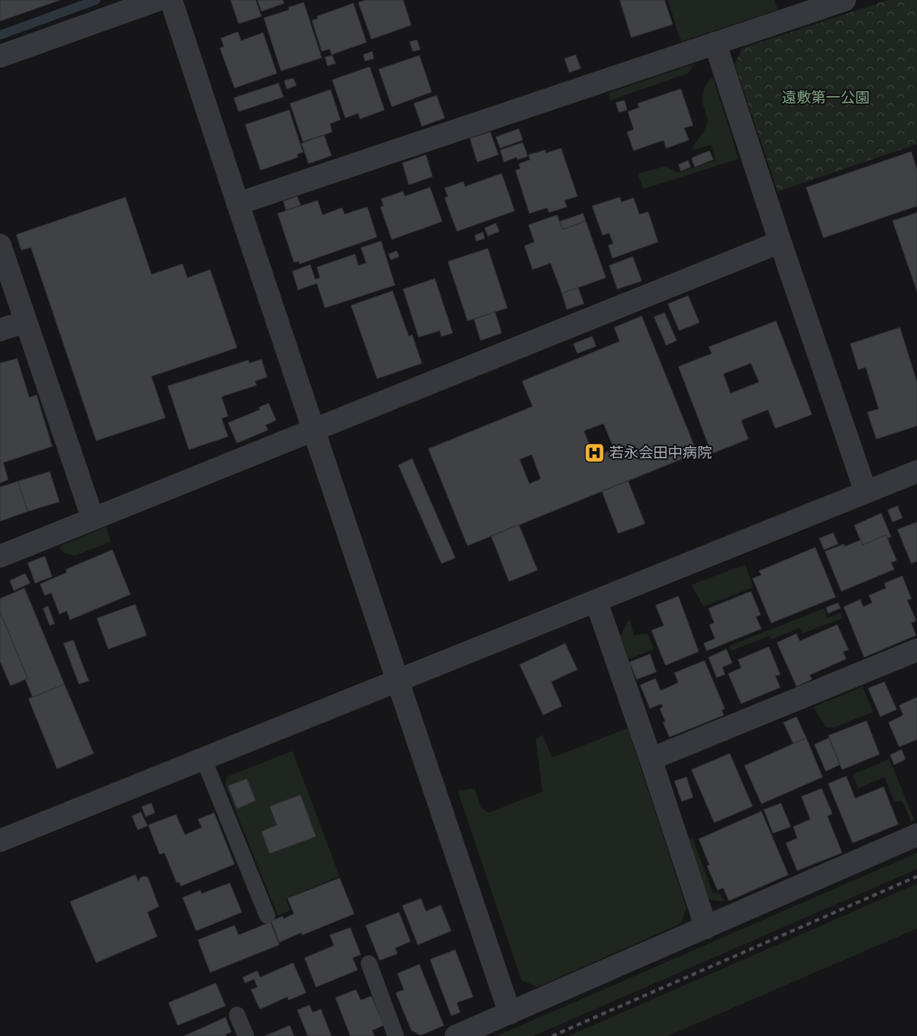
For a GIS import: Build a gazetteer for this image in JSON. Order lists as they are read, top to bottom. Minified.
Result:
{"parks":["遠敷第一公園"],"places":{"hospital":["若永会田中病院"]}}
